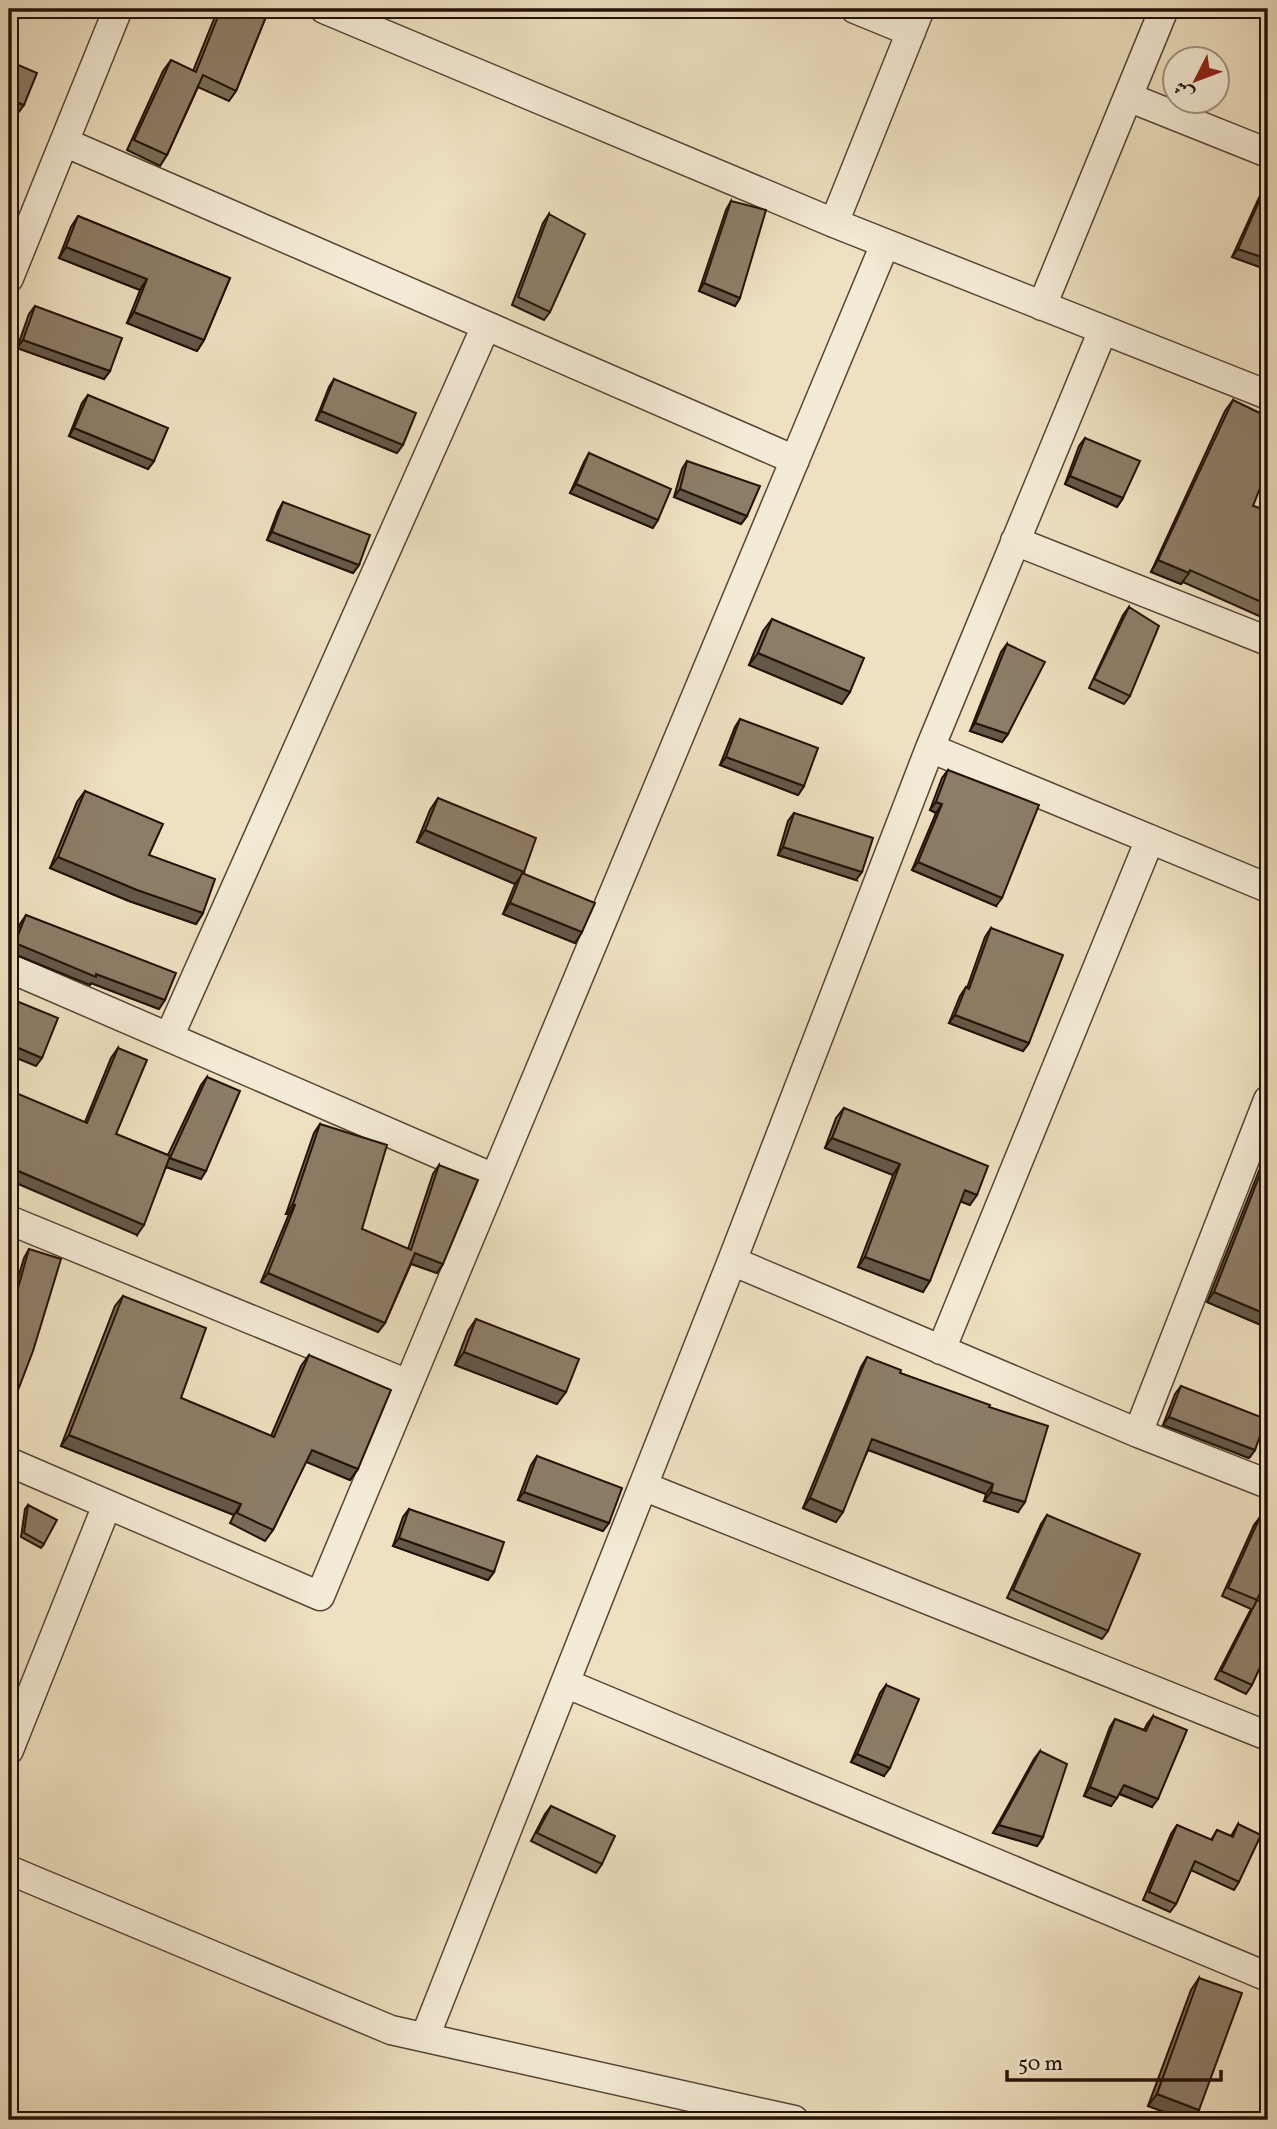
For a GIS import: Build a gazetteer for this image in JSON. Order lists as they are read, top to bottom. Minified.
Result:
{"scale_bar":"50 m","north":"bottom left"}
